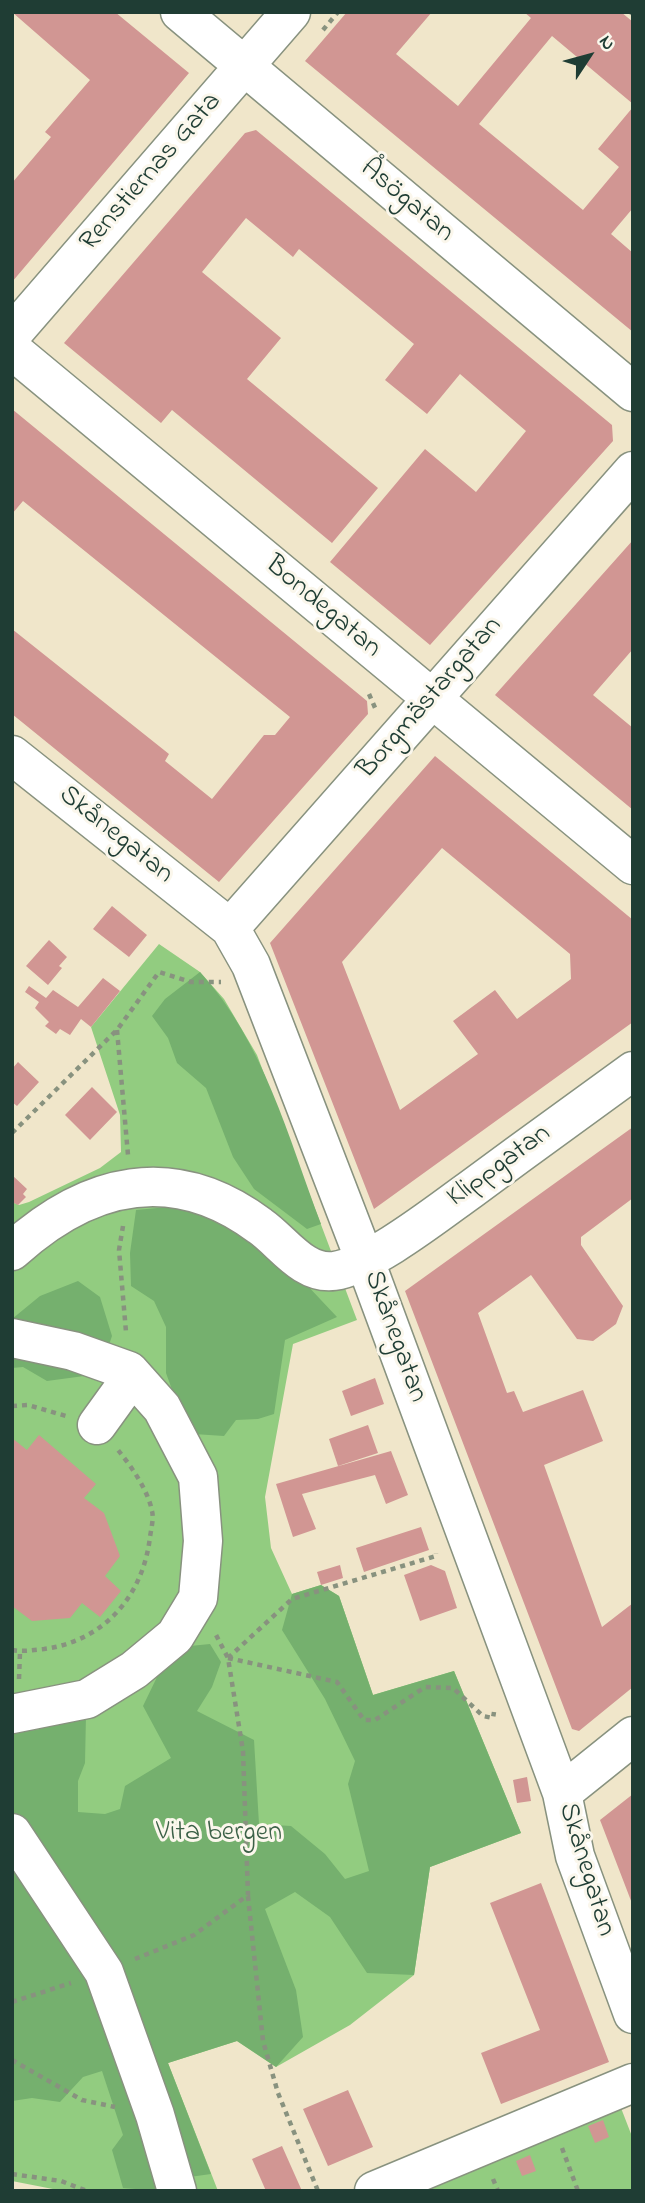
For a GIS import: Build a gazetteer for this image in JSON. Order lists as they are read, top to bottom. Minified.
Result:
{"streets":{"street":["Renstiernas Gata","Åsögatan","Bondegatan","Borgmästargatan","Skånegatan","Klippgatan"]},"crossings":[["Renstiernas Gata","Åsögatan"],["Bondegatan","Borgmästargatan"],["Borgmästargatan","Skånegatan"],["Skånegatan","Klippgatan"]],"parks":["Vita bergen"],"north":"top right"}
